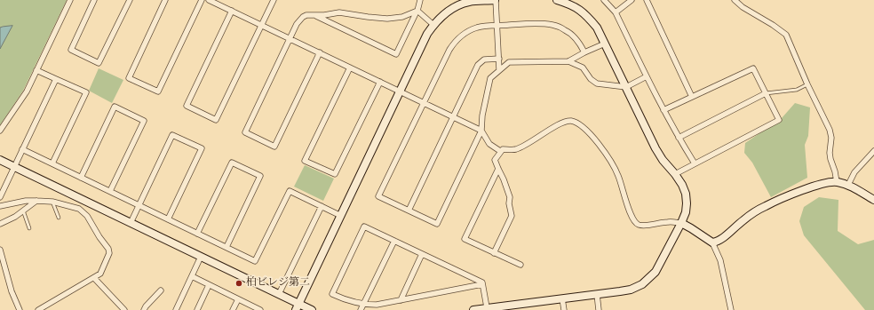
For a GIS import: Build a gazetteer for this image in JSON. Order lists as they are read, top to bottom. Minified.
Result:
{"places":["柏ビレジ第二"]}
